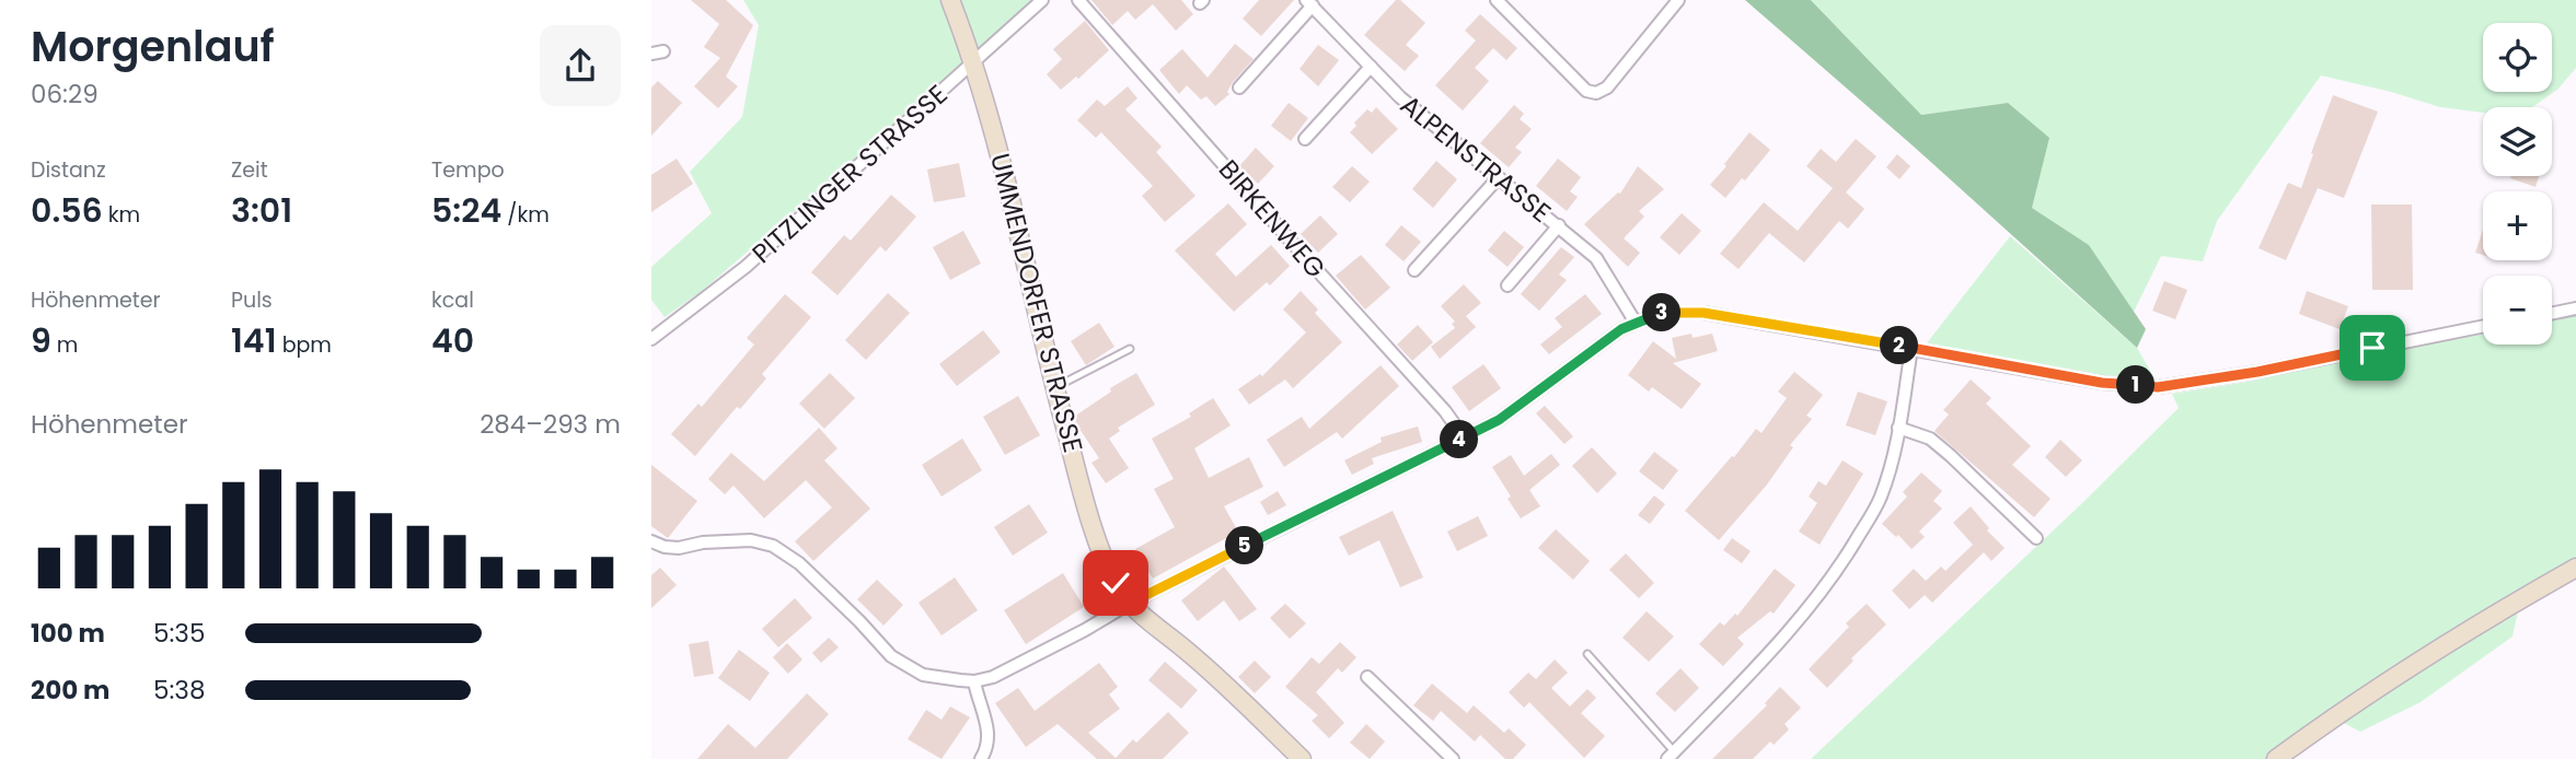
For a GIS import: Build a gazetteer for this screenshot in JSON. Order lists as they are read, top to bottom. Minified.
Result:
{"streets":{"street":["ALPENSTRASSE","PITZLINGER STRASSE","BIRKENWEG","UMMENDORFER STRASSE"]},"crossings":[["PITZLINGER STRASSE","UMMENDORFER STRASSE"]],"page":{"heading":["Morgenlauf","06:29"],"map_buttons":["+","−"],"stats":[["Distanz","0.56 km"],["Zeit","3:01"],["Tempo","5:24 /km"],["Höhenmeter","9 m"],["Puls","141 bpm"],["kcal","40"]],"pins":["3","2","1","4","5"],"chart":["Höhenmeter","284–293 m"],"list":[{"name":"100 m","note":"5:35"},{"name":"200 m","note":"5:38"}]}}
